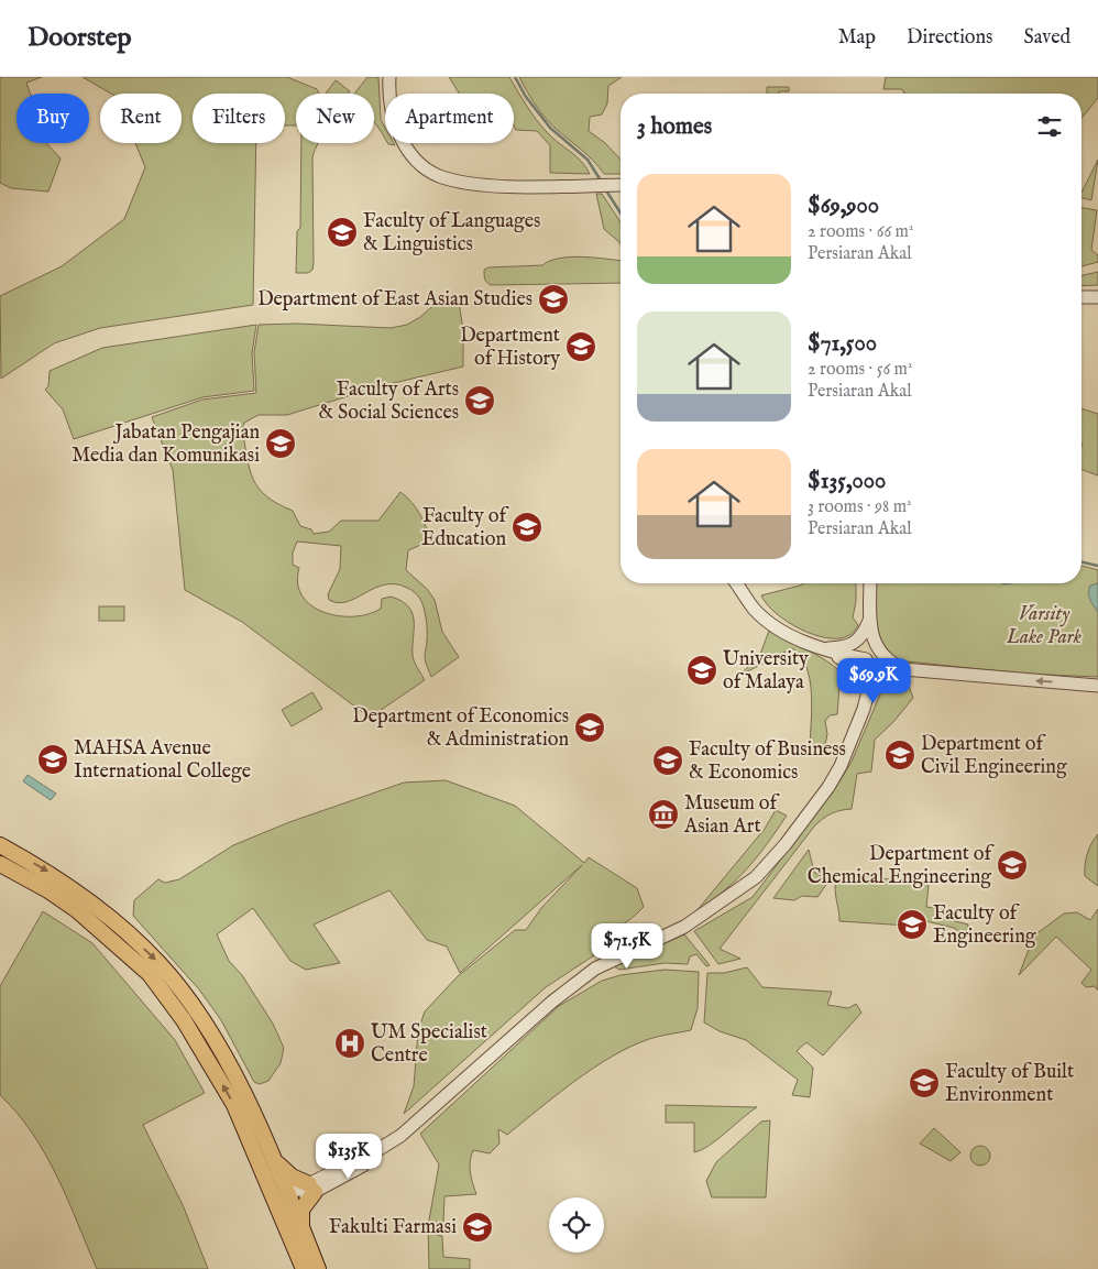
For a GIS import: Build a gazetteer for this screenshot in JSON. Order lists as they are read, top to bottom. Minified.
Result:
{"parks":["Varsity Lake Park"],"places":{"school or university":["Faculty of Languages & Linguistics","Department of East Asian Studies","Department of History","Faculty of Arts & Social Sciences","Jabatan Pengajian Media dan Komunikasi","Faculty of Education","University of Malaya","Department of Economics & Administration","Department of Civil Engineering","MAHSA Avenue International College","Faculty of Business & Economics","Department of Chemical Engineering","Faculty of Engineering","Faculty of Built Environment","Fakulti Farmasi"],"museum":["Museum of Asian Art"],"hospital":["UM Specialist Centre"]},"page":{"header":"Doorstep","nav":["Map","Directions","Saved"],"chip":["Buy","Rent","Filters","New","Apartment"],"heading":"3 homes","list":[{"name":"$69,900","note":"2 rooms · 66 m² · Persiaran Akal"},{"name":"$71,500","note":"2 rooms · 56 m² · Persiaran Akal"},{"name":"$135,000","note":"3 rooms · 98 m² · Persiaran Akal"}],"price":["$69.9K","$71.5K","$135K"]}}
